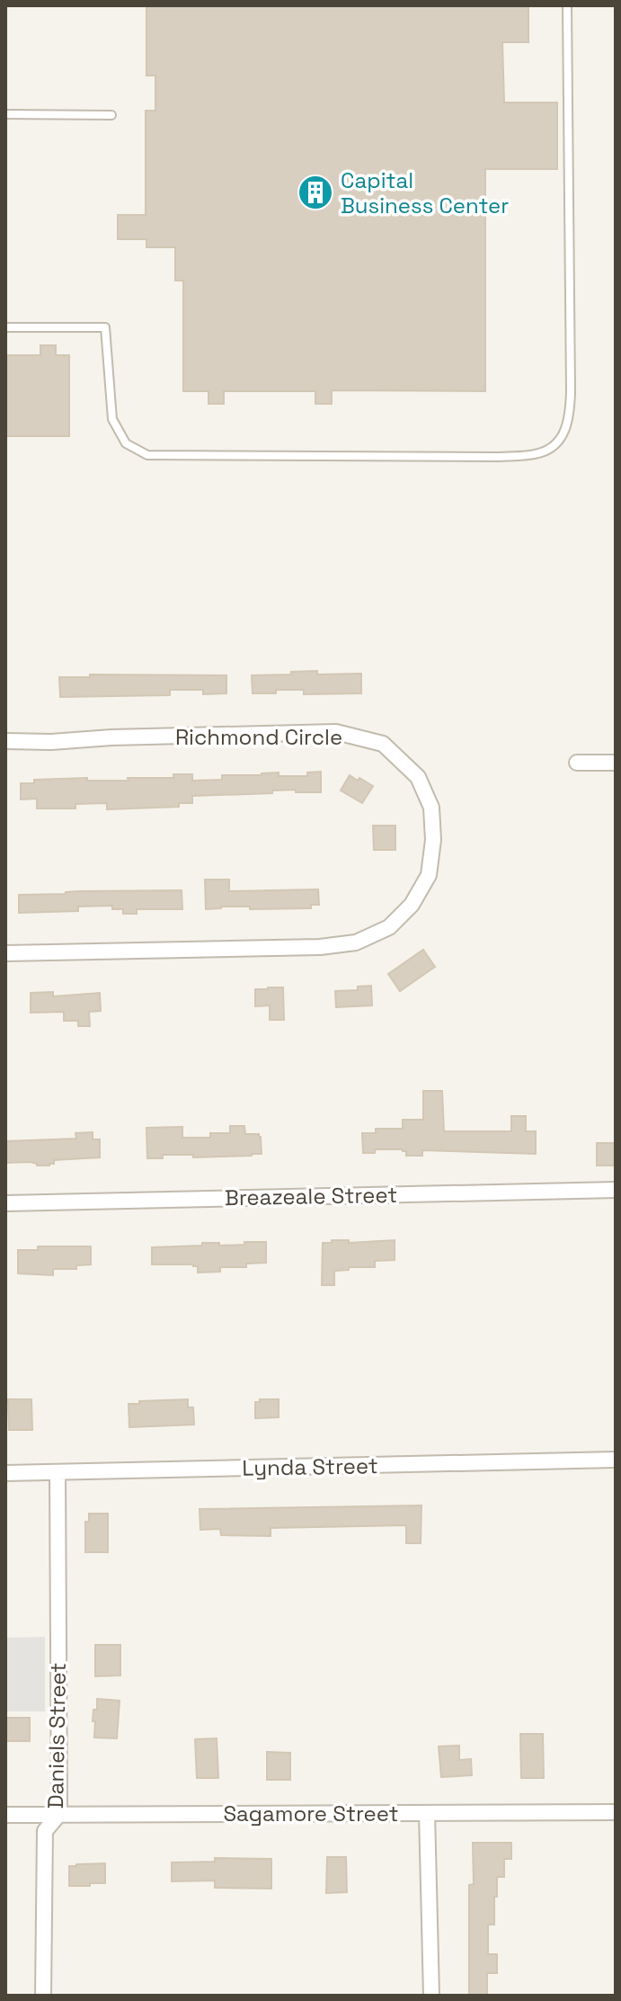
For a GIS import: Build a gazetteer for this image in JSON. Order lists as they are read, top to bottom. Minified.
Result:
{"streets":{"street":["Richmond Circle","Breazeale Street","Lynda Street","Daniels Street","Sagamore Street"]},"crossings":[["Lynda Street","Daniels Street"],["Daniels Street","Sagamore Street"]],"places":{"building":["Capital Business Center"]}}
